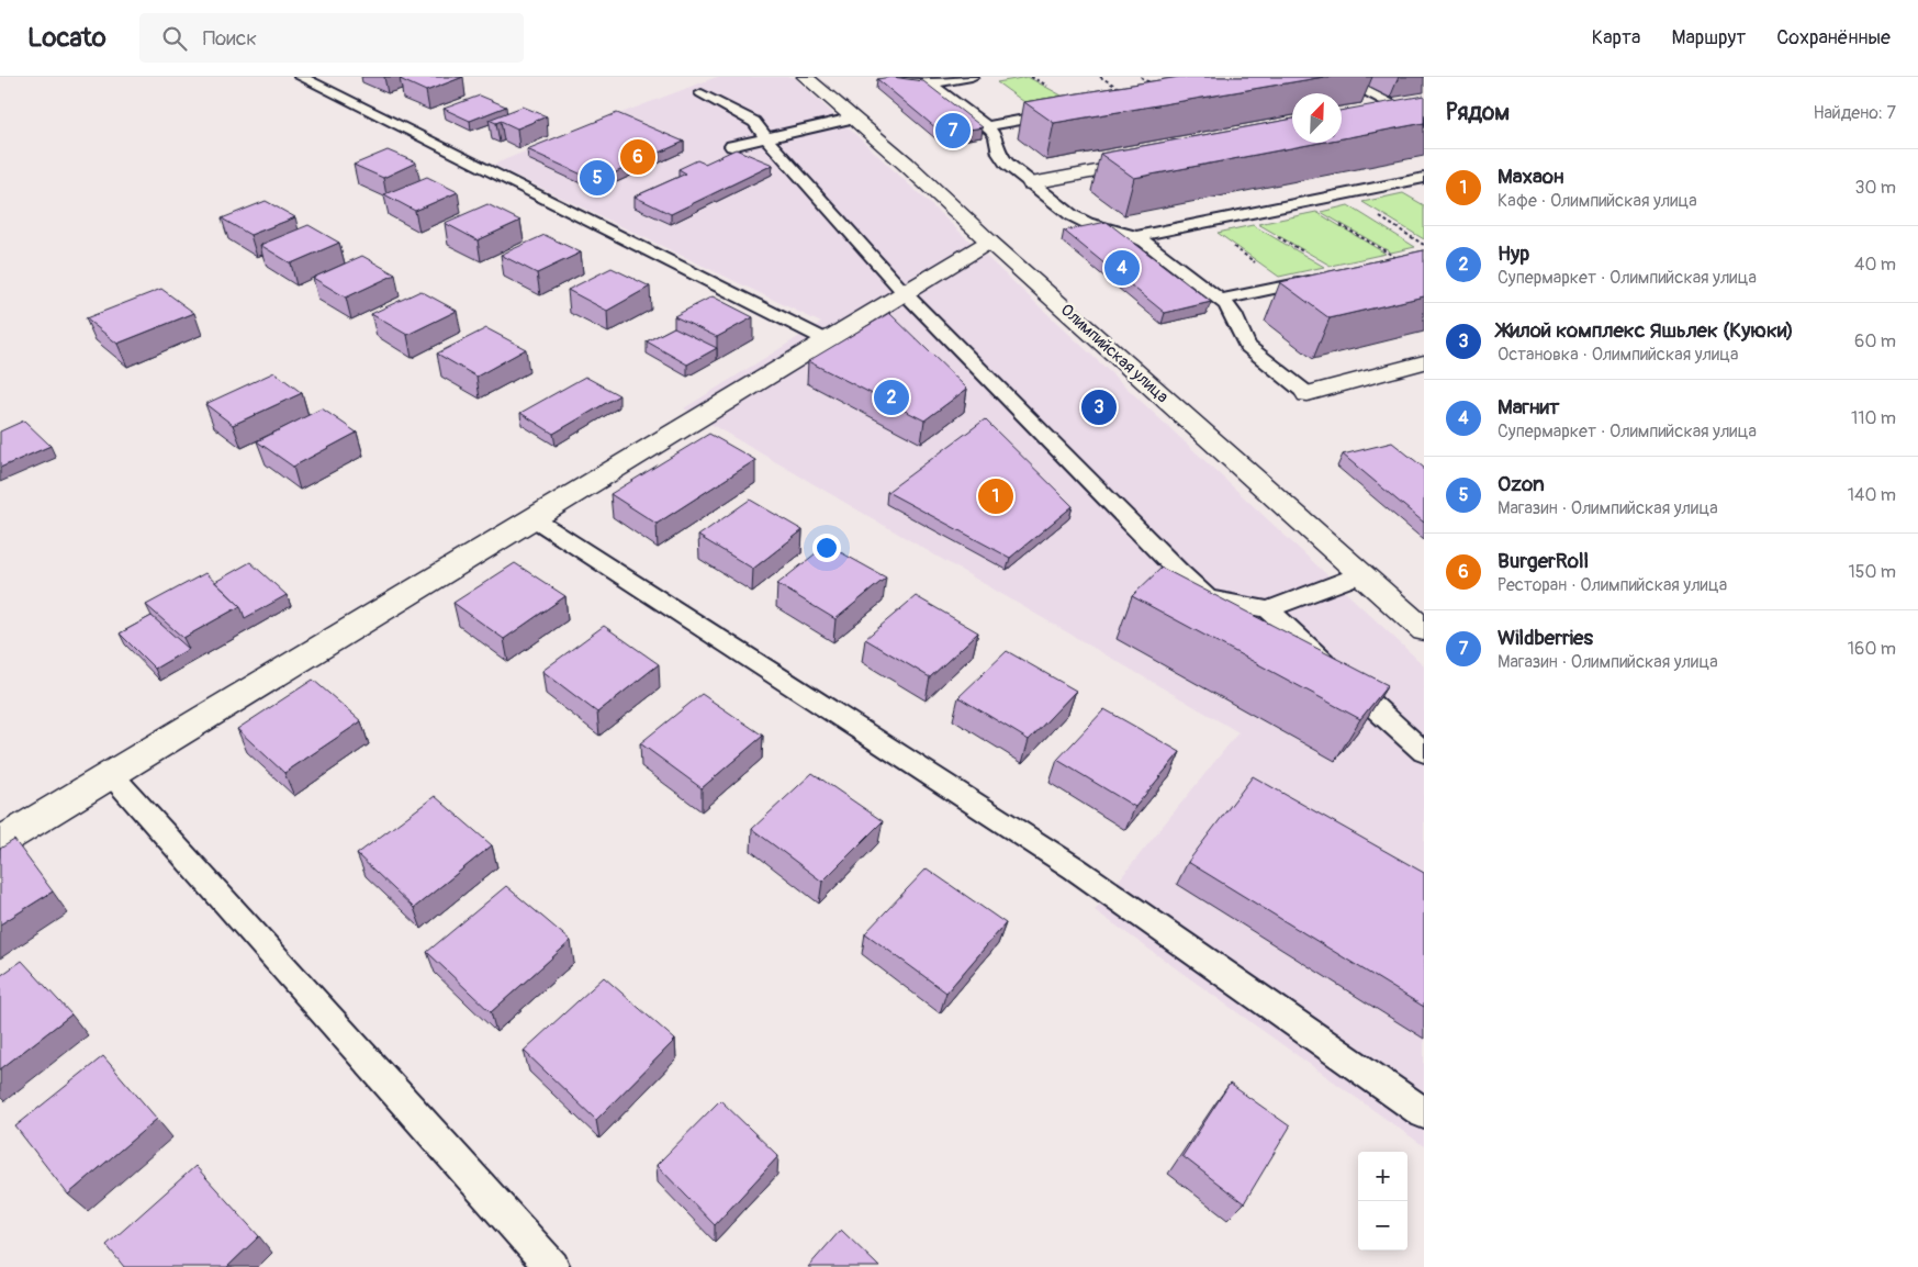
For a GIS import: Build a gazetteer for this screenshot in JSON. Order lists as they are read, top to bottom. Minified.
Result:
{"streets":{"street":["Олимпийская улица"]},"north":"top right","page":{"header":"Locato","search":"Поиск","nav":["Карта","Маршрут","Сохранённые"],"heading":["Рядом","Найдено: 7"],"pins":["7","6","5","4","2","3","1"],"list":[{"mark":"1","name":"Махаон","note":"Кафе · Олимпийская улица","value":"30 m"},{"mark":"2","name":"Нур","note":"Супермаркет · Олимпийская улица","value":"40 m"},{"mark":"3","name":"Жилой комплекс Яшьлек (Куюки)","note":"Остановка · Олимпийская улица","value":"60 m"},{"mark":"4","name":"Магнит","note":"Супермаркет · Олимпийская улица","value":"110 m"},{"mark":"5","name":"Ozon","note":"Магазин · Олимпийская улица","value":"140 m"},{"mark":"6","name":"BurgerRoll","note":"Ресторан · Олимпийская улица","value":"150 m"},{"mark":"7","name":"Wildberries","note":"Магазин · Олимпийская улица","value":"160 m"}],"map_buttons":["+","−"]}}
